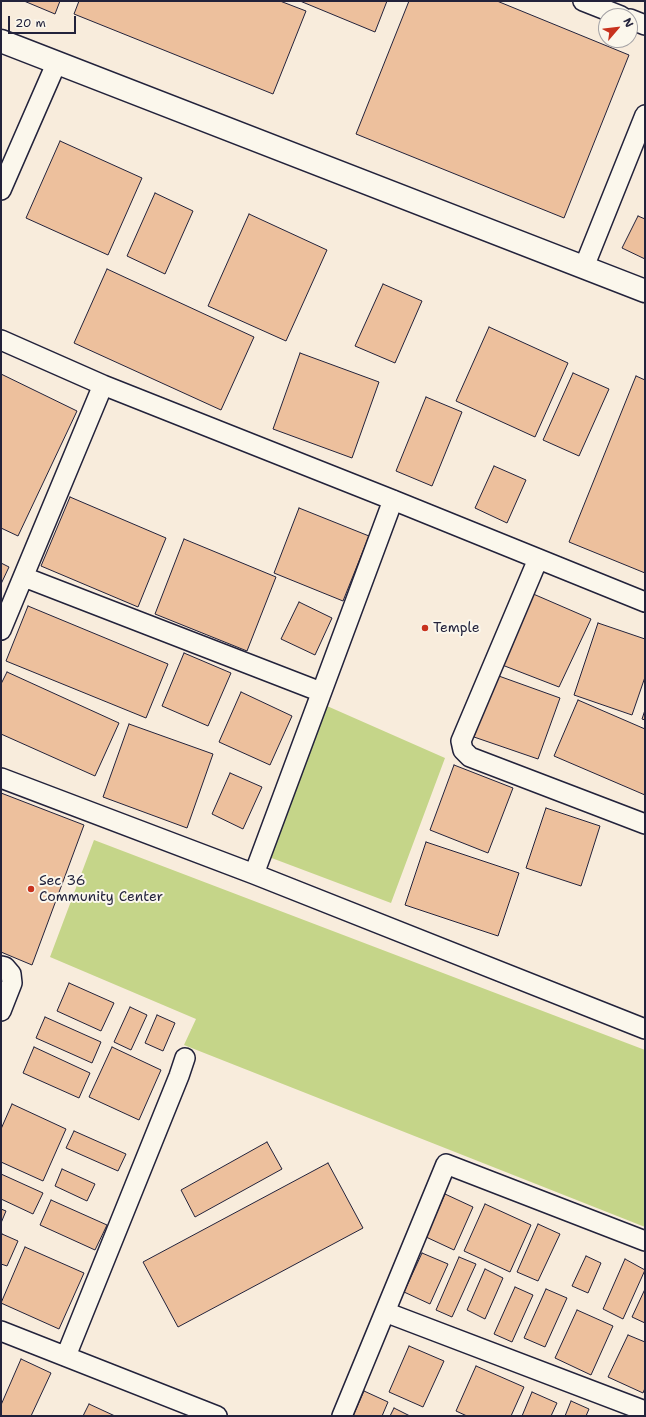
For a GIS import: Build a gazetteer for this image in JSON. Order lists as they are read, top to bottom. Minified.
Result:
{"places":["Temple","Sec 36 Community Center"],"scale_bar":"20 m","north":"top right"}
